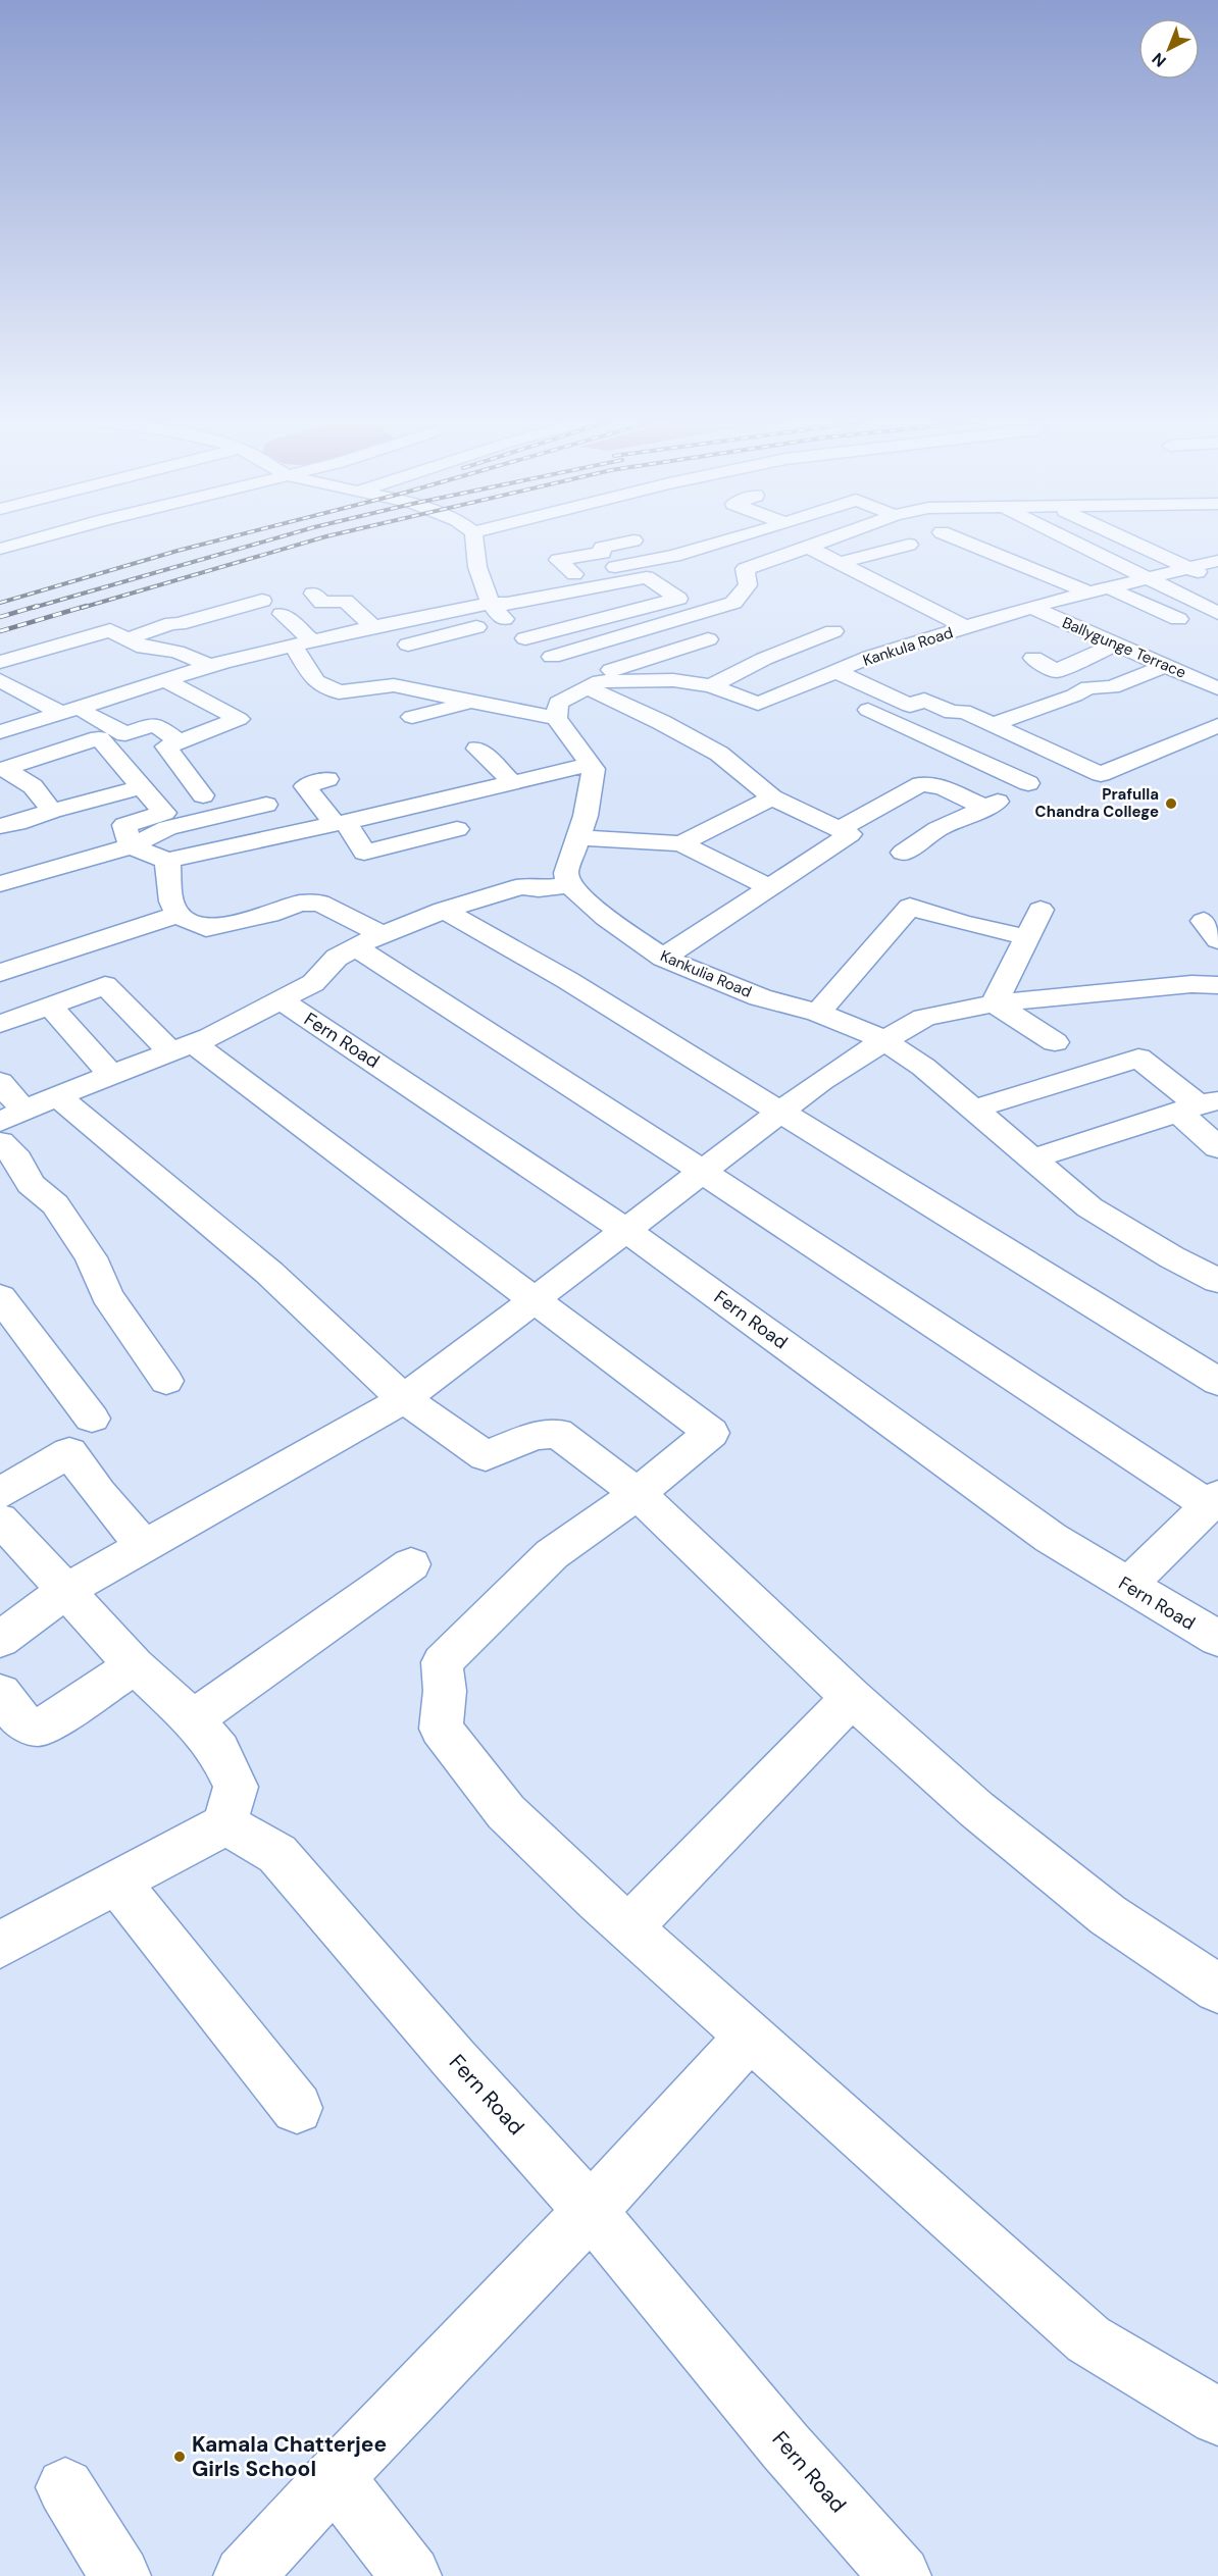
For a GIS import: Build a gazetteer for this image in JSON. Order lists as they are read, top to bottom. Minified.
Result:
{"streets":{"street":["Kankula Road","Ballygunge Terrace","Kankulia Road","Fern Road"]},"crossings":[["Kankula Road","Ballygunge Terrace"]],"places":["Prafulla Chandra College","Kamala Chatterjee Girls School"],"north":"bottom left"}
